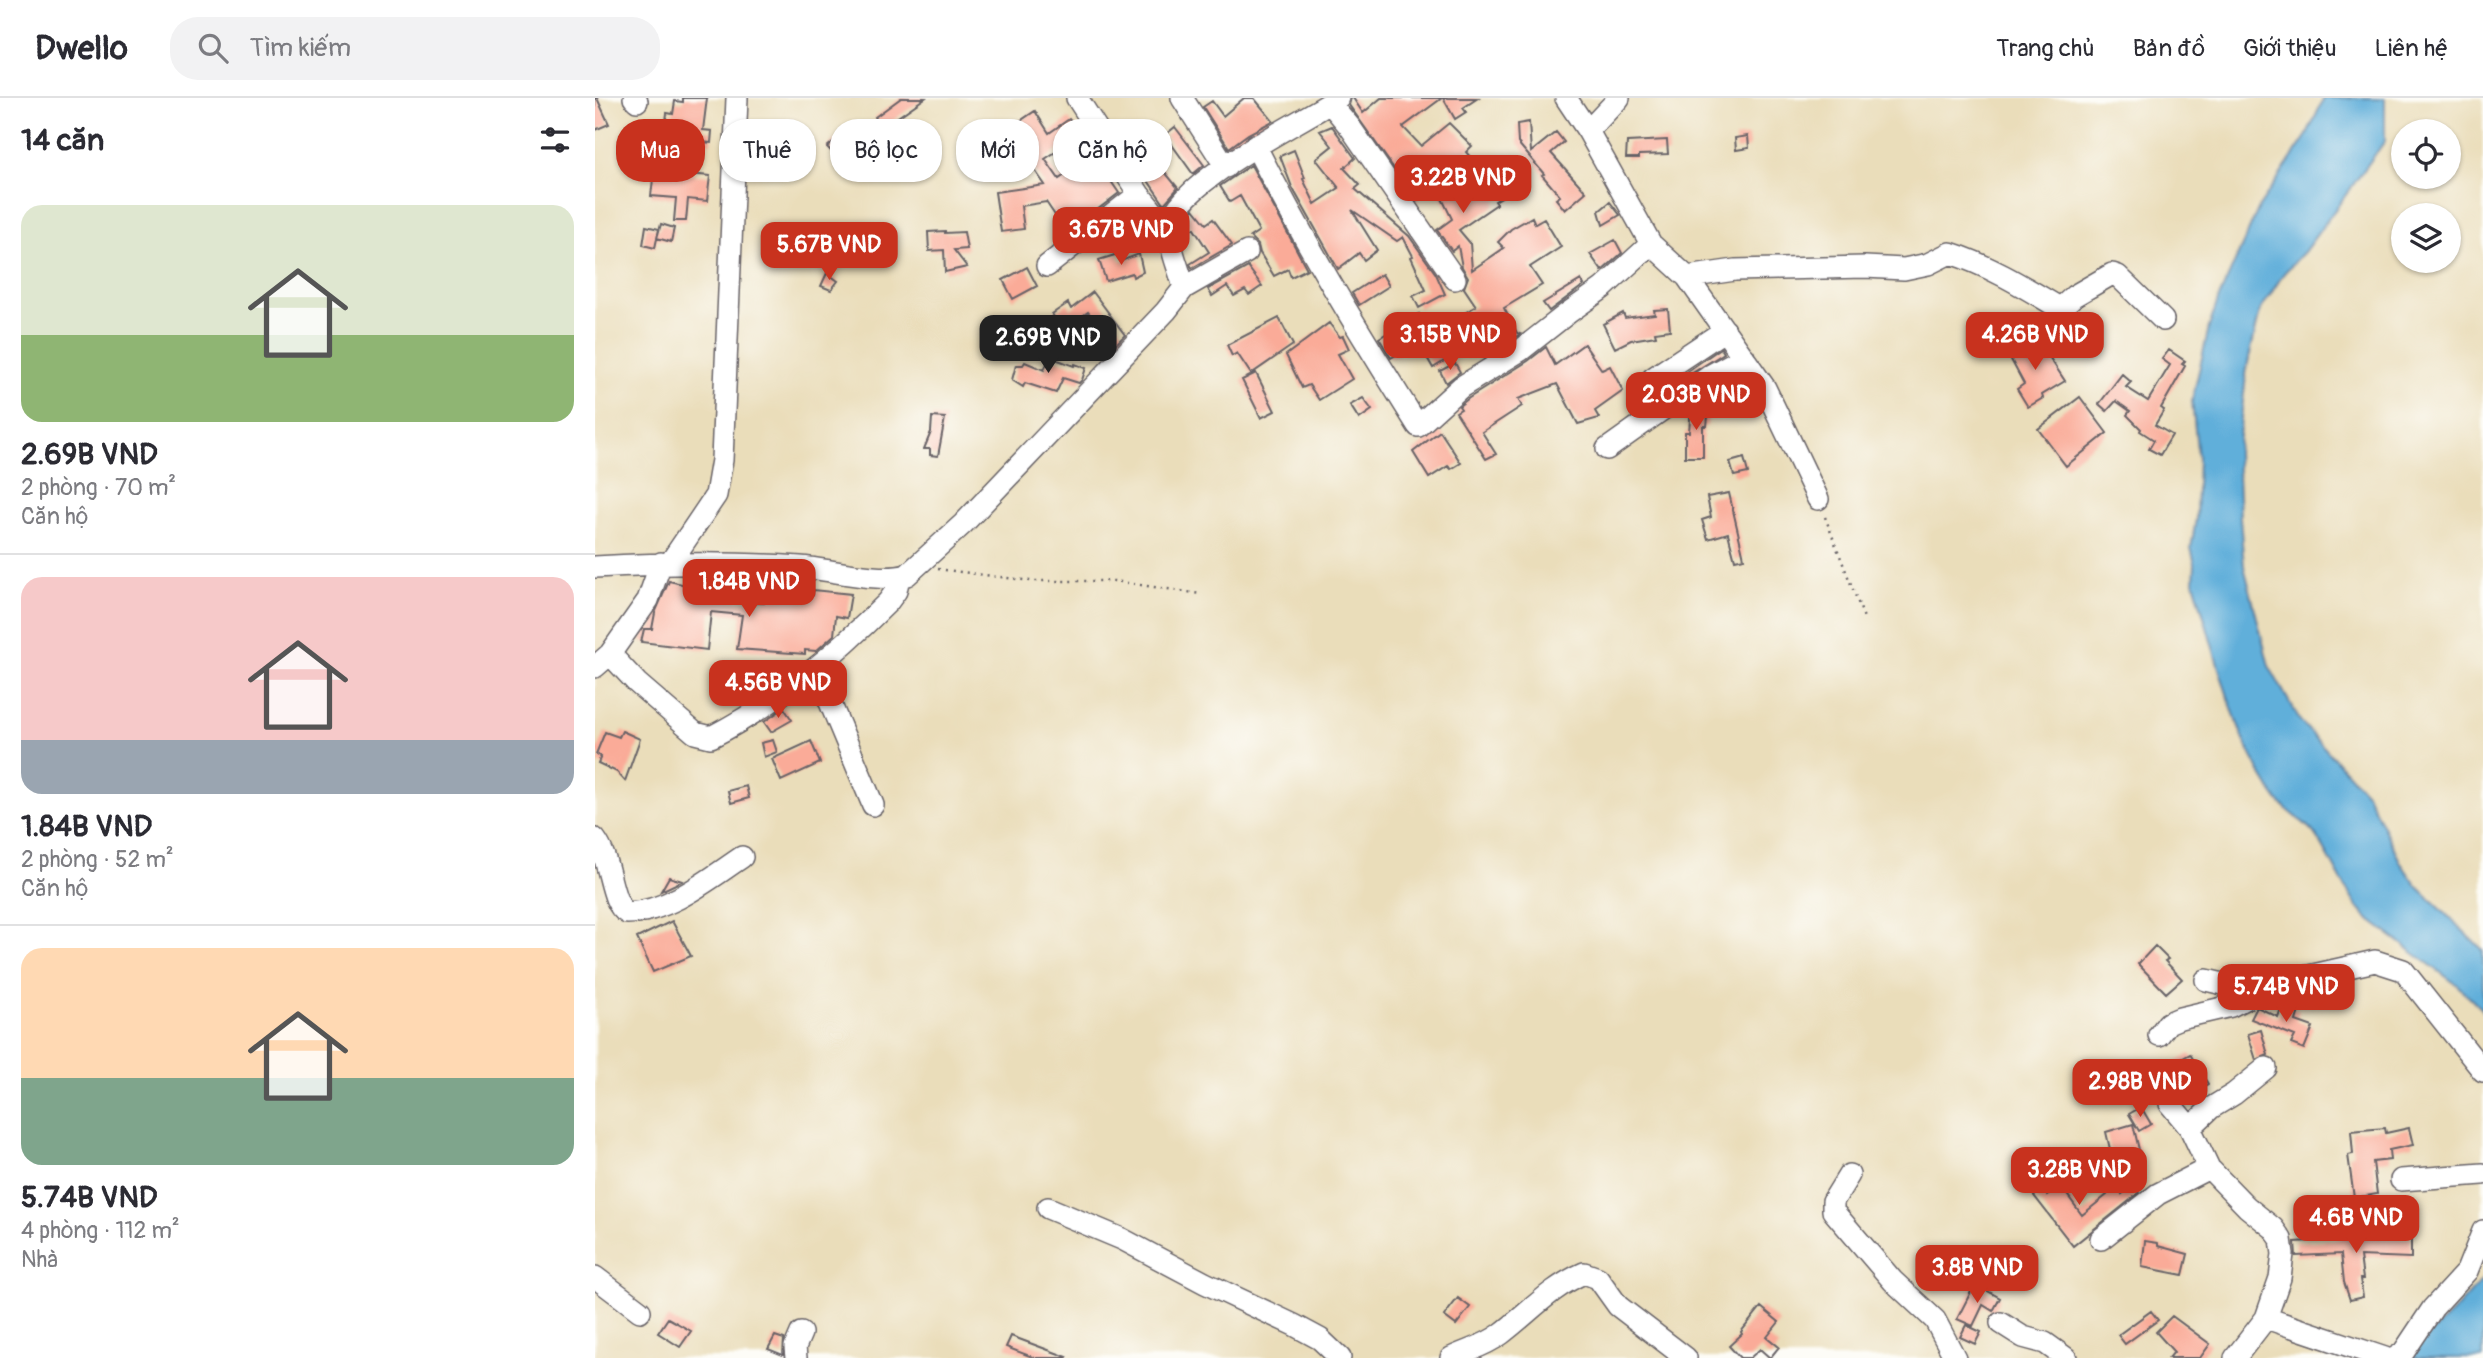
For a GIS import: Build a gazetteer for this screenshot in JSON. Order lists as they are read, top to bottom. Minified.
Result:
{"page":{"header":"Dwello","search":"Tìm kiếm","nav":["Trang chủ","Bản đồ","Giới thiệu","Liên hệ"],"heading":"14 căn","chip":["Mua","Thuê","Bộ lọc","Mới","Căn hộ"],"price":["3.22B VND","3.67B VND","5.67B VND","3.15B VND","4.26B VND","2.69B VND","2.03B VND","1.84B VND","4.56B VND","5.74B VND","2.98B VND","3.28B VND","4.6B VND","3.8B VND"],"list":[{"name":"2.69B VND","note":"2 phòng · 70 m² · Căn hộ"},{"name":"1.84B VND","note":"2 phòng · 52 m² · Căn hộ"},{"name":"5.74B VND","note":"4 phòng · 112 m² · Nhà"}]}}
